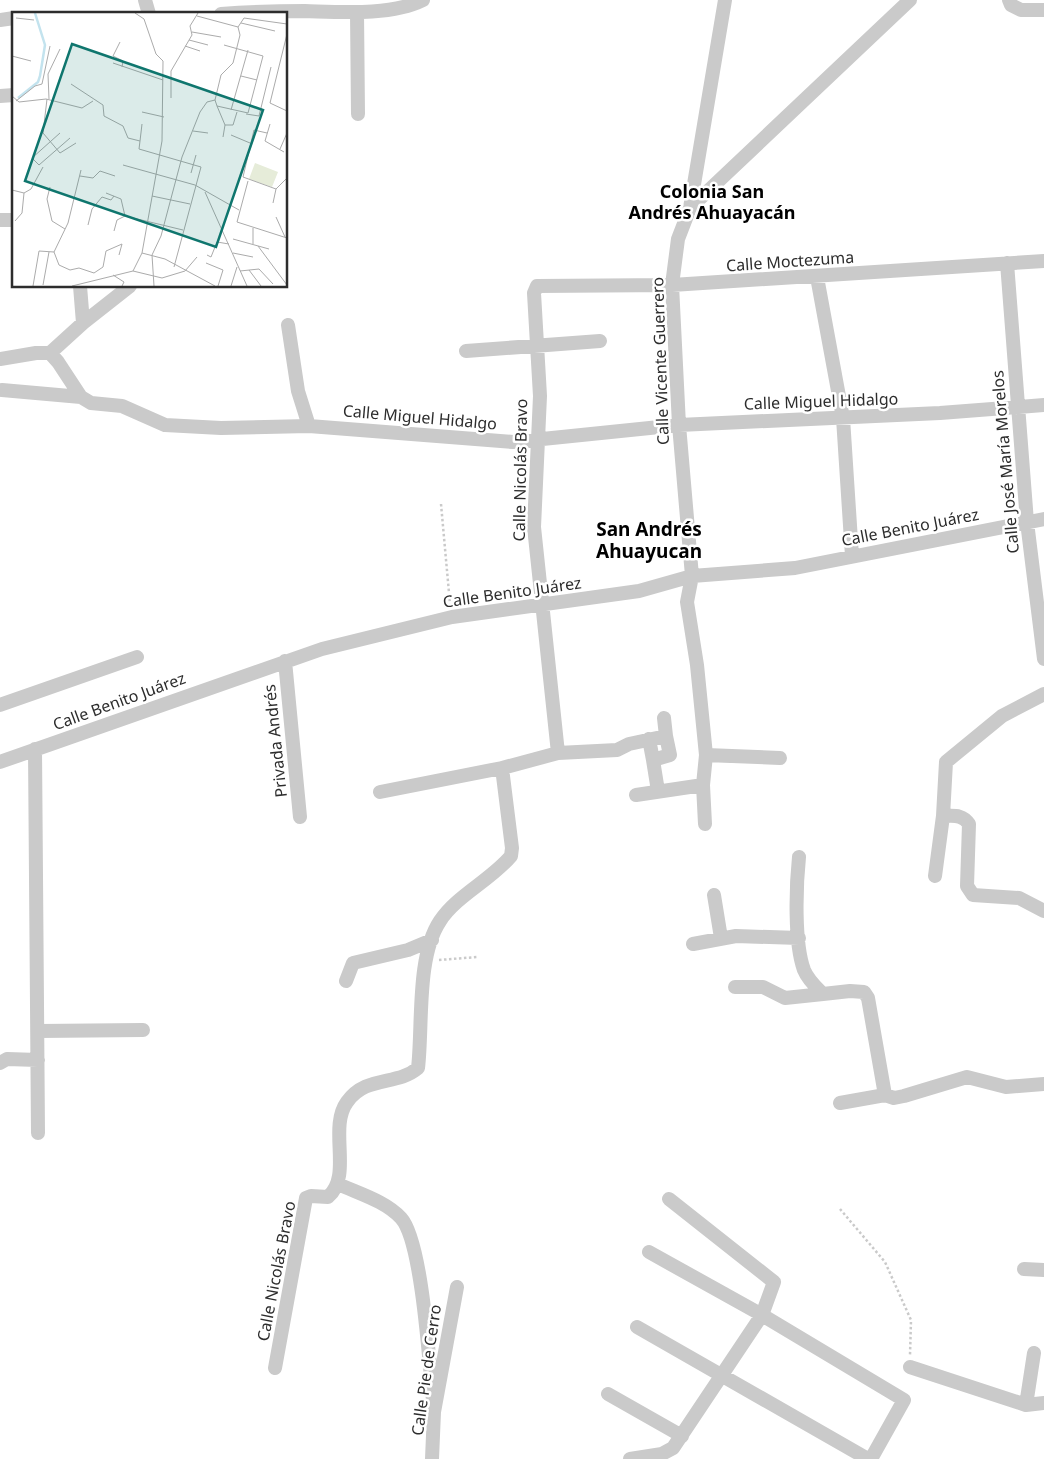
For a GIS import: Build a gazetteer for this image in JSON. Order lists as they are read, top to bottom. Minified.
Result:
{"streets":{"street":["Calle Moctezuma","Calle Vicente Guerrero","Calle Miguel Hidalgo","Calle José María Morelos","Calle Nicolás Bravo","Calle Benito Juárez","Privada Andrés","Calle Pie de Cerro"]},"crossings":[["Calle Moctezuma","Calle Vicente Guerrero"],["Calle Moctezuma","Calle José María Morelos"],["Calle Moctezuma","Calle Nicolás Bravo"],["Calle Vicente Guerrero","Calle Miguel Hidalgo"],["Calle Vicente Guerrero","Calle Benito Juárez"],["Calle Miguel Hidalgo","Calle José María Morelos"],["Calle Miguel Hidalgo","Calle Nicolás Bravo"],["Calle José María Morelos","Calle Benito Juárez"],["Calle Nicolás Bravo","Calle Benito Juárez"],["Calle Benito Juárez","Privada Andrés"]],"districts":["Colonia San Andrés Ahuayacán","San Andrés Ahuayucan"]}
